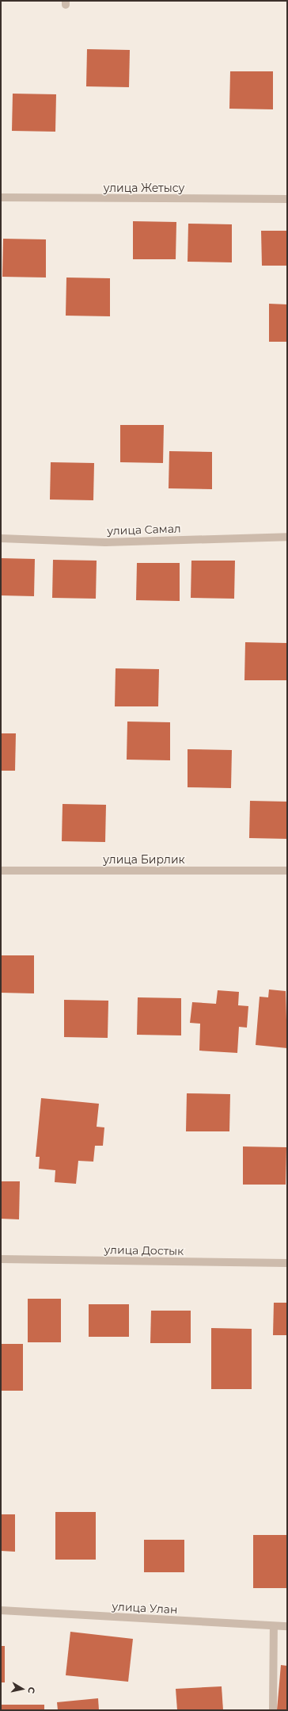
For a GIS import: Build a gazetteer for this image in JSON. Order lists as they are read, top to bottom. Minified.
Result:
{"streets":{"street":["улица Жетысу","улица Самал","улица Бирлик","улица Достык","улица Улан"]},"north":"right"}
